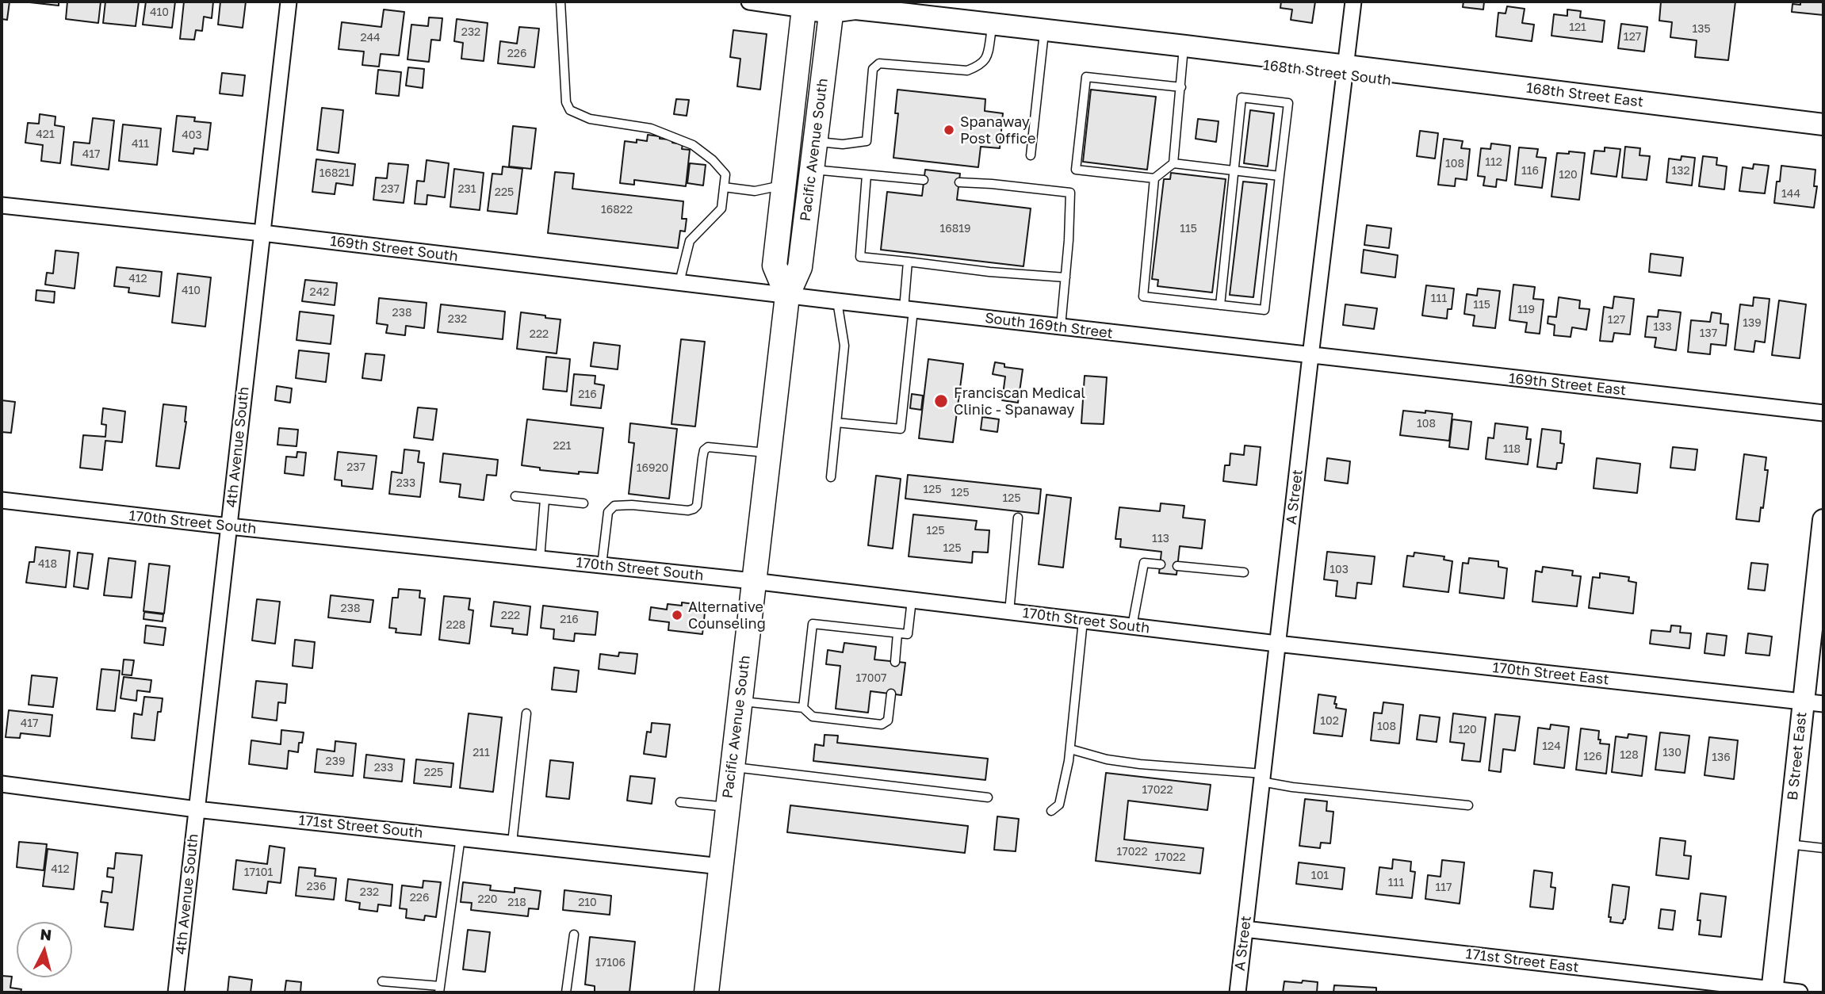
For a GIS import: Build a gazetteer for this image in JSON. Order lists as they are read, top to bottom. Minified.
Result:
{"streets":{"main road":["Pacific Avenue South"],"street":["168th Street South","168th Street East","169th Street South","South 169th Street","169th Street East","4th Avenue South","A Street","170th Street South","170th Street East","B Street East","171st Street South","171st Street East"]},"crossings":[["168th Street South","168th Street East"],["168th Street South","Pacific Avenue South"],["168th Street South","A Street"],["168th Street East","A Street"],["Pacific Avenue South","169th Street South"],["Pacific Avenue South","South 169th Street"],["Pacific Avenue South","170th Street South"],["Pacific Avenue South","171st Street South"],["169th Street South","South 169th Street"],["169th Street South","4th Avenue South"],["South 169th Street","169th Street East"],["South 169th Street","A Street"],["169th Street East","A Street"],["4th Avenue South","170th Street South"],["4th Avenue South","171st Street South"],["A Street","170th Street South"],["A Street","170th Street East"],["A Street","171st Street East"],["170th Street South","170th Street East"],["170th Street East","B Street East"],["B Street East","171st Street East"]],"places":["Spanaway Post Office","Franciscan Medical Clinic - Spanaway","Alternative Counseling"],"house_numbers":["410","121","135","232","127","244","226","421","403","411","417","112","108","116","132","16821","120","237","231","225","144","16822","16819","115","412","410","242","111","115","119","238","232","127","139","133","137","222","216","108","221","118","237","16920","233","125","125","125","125","113","125","418","103","238","222","216","228","17007","102","417","108","120","124","211","130","128","126","136","239","233","225","17022","17022","17022","412","17101","101","111","236","117","232","226","220","218","210","17106"],"north":"top"}
